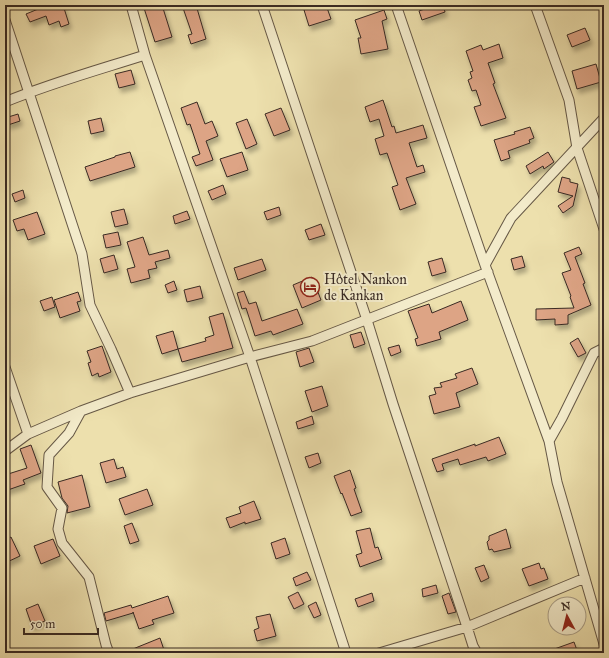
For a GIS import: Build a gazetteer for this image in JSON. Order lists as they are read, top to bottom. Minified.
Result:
{"places":{"hotel":["Hôtel Nankon de Kankan"]},"scale_bar":"50 m","north":"top"}
